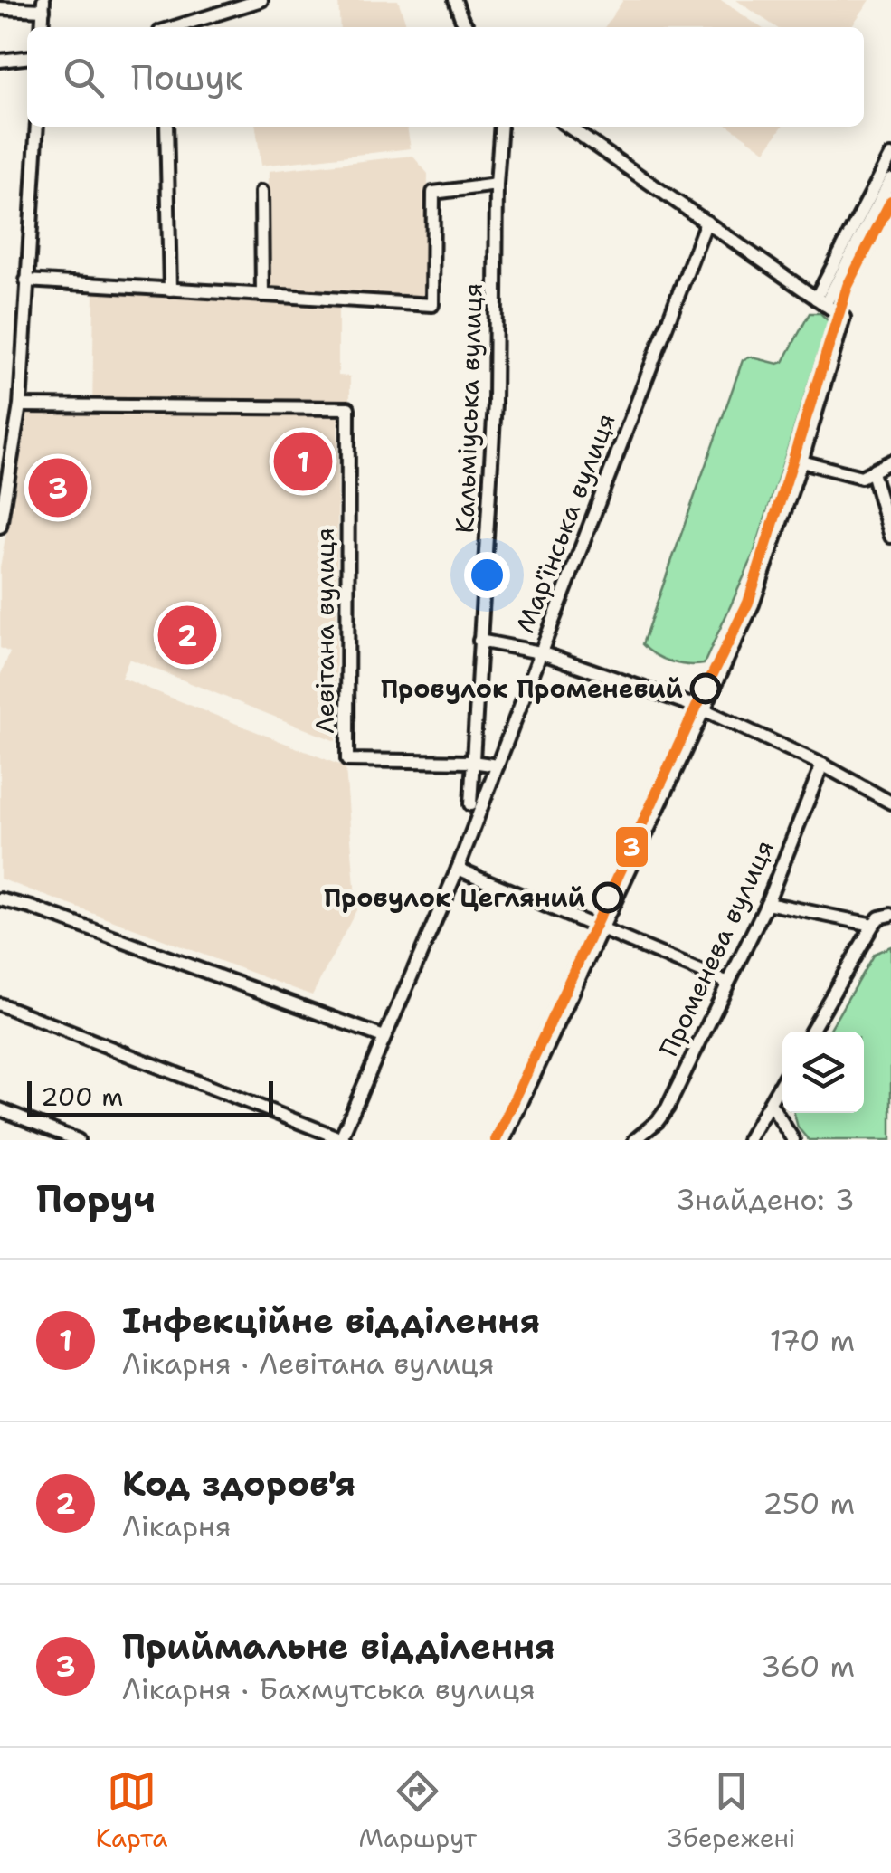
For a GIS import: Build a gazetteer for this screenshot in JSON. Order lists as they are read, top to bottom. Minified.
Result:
{"streets":{"street":["Кальміуська вулиця","Мар'їнська вулиця","Левітана вулиця","Променева вулиця"]},"crossings":[["Кальміуська вулиця","Левітана вулиця"],["Мар'їнська вулиця","Левітана вулиця"]],"places":["Провулок Променевий","Провулок Цегляний"],"lines":["tram line 3"],"scale_bar":"200 m","page":{"search":"Пошук","pins":["1","3","2"],"scale":"200 m","heading":["Поруч","Знайдено: 3"],"list":[{"mark":"1","name":"Інфекційне відділення","note":"Лікарня · Левітана вулиця","value":"170 m"},{"mark":"2","name":"Код здоров'я","note":"Лікарня","value":"250 m"},{"mark":"3","name":"Приймальне відділення","note":"Лікарня · Бахмутська вулиця","value":"360 m"}],"nav":["Карта","Маршрут","Збережені"]}}
